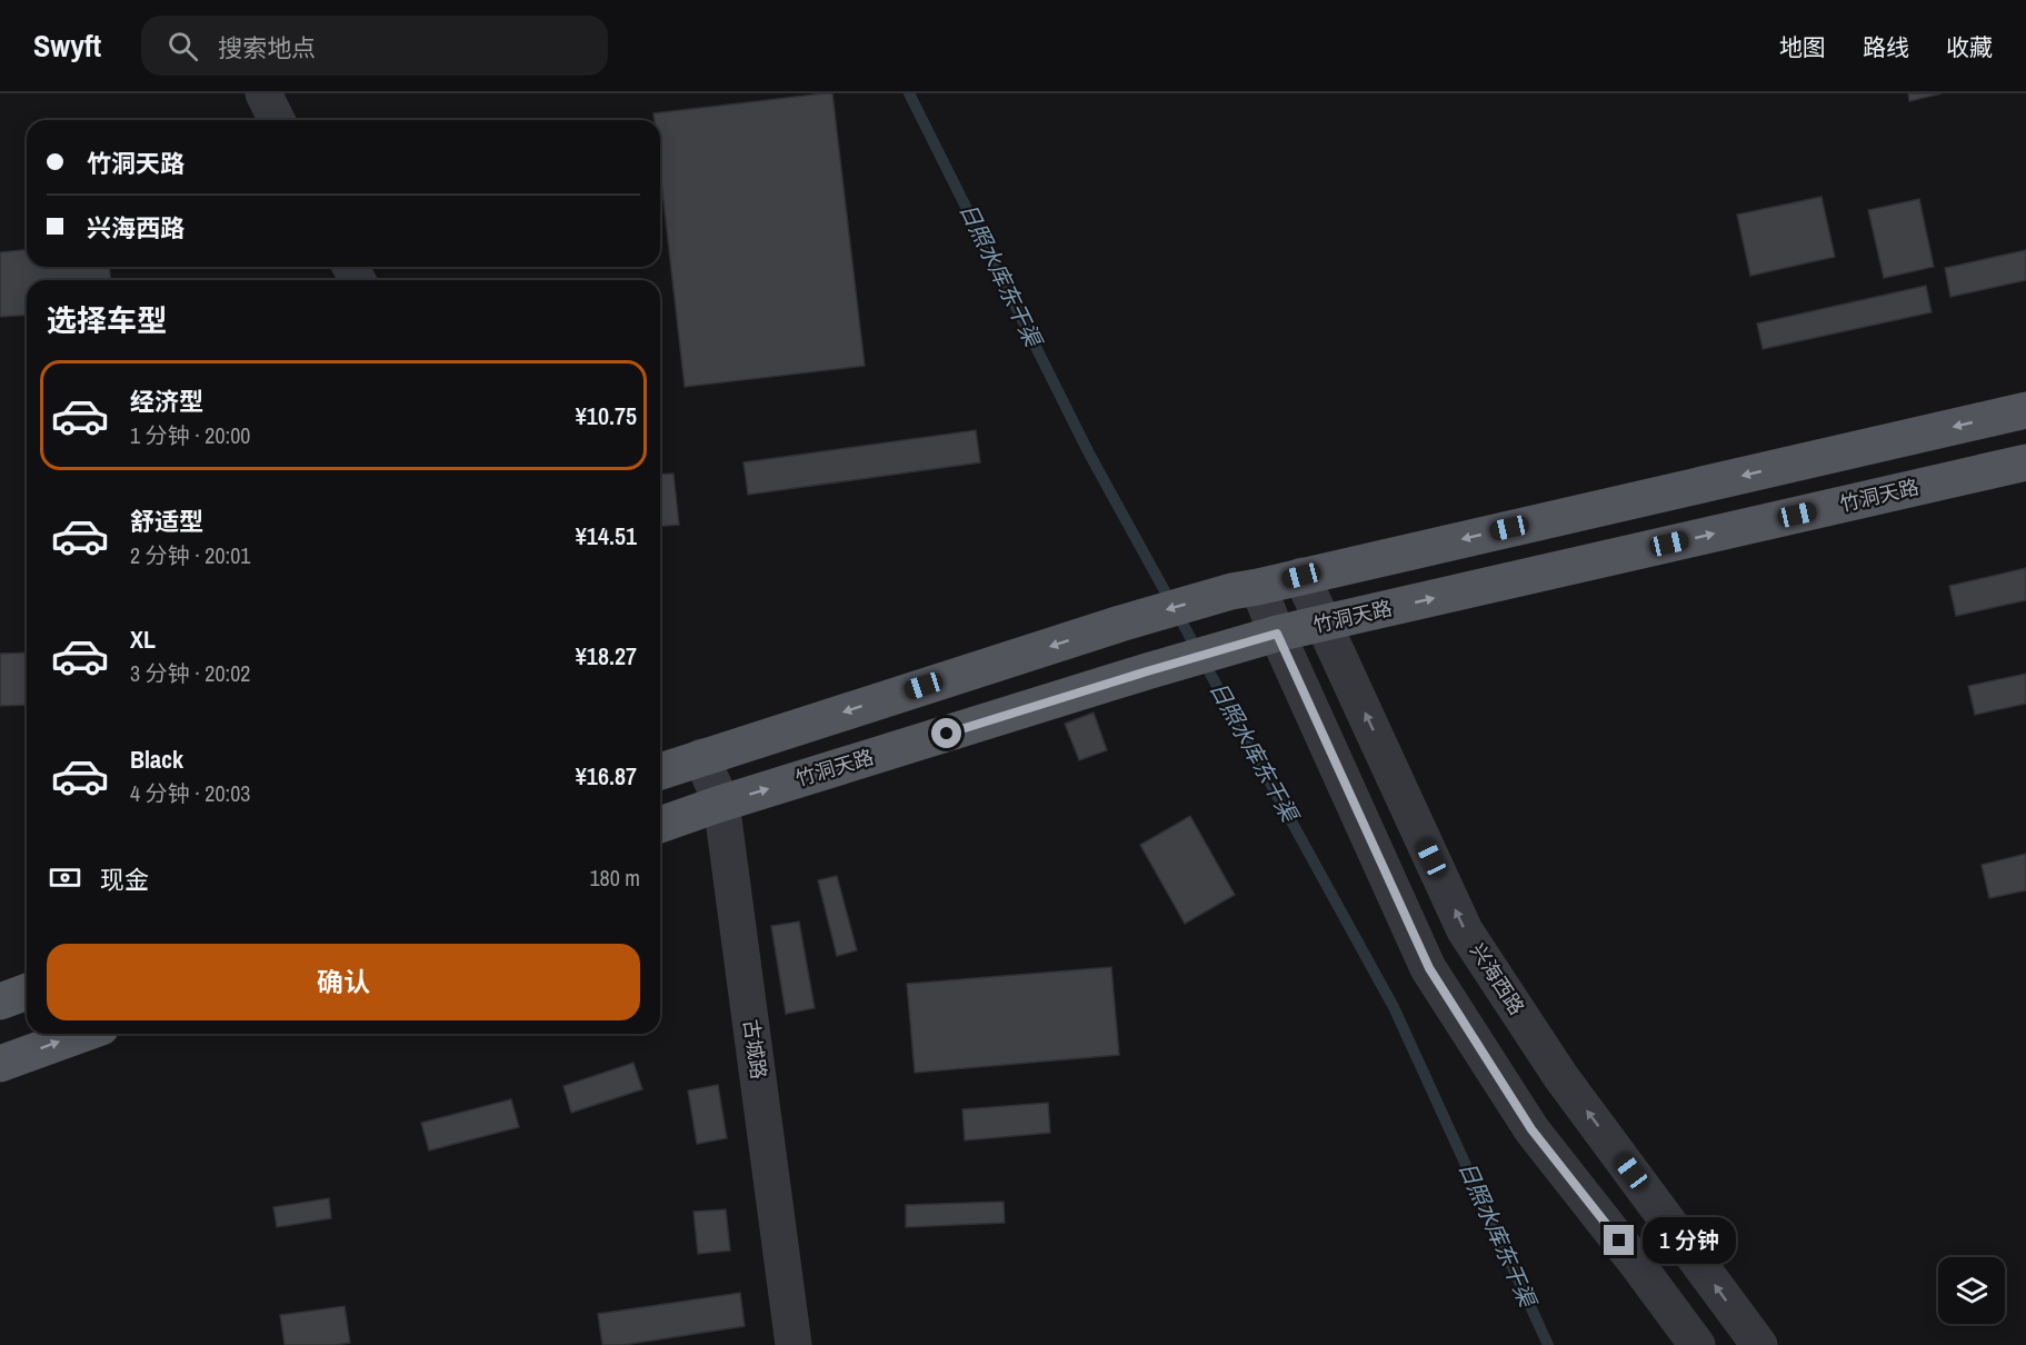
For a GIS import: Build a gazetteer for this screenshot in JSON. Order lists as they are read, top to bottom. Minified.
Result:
{"streets":{"main road":["竹洞天路"],"street":["兴海西路","古城路"]},"crossings":[["竹洞天路","兴海西路"],["竹洞天路","古城路"]],"water":["日照水库东干渠"],"page":{"header":"Swyft","search":"搜索地点","nav":["地图","路线","收藏"],"banner":["竹洞天路","兴海西路"],"heading":"选择车型","list":[{"name":"经济型","note":"1 分钟 · 20:00","value":"¥10.75"},{"name":"舒适型","note":"2 分钟 · 20:01","value":"¥14.51"},{"name":"XL","note":"3 分钟 · 20:02","value":"¥18.27"},{"name":"Black","note":"4 分钟 · 20:03","value":"¥16.87"}],"pay":["现金","180 m"],"buttons":"确认","bubble":"1 分钟"}}
